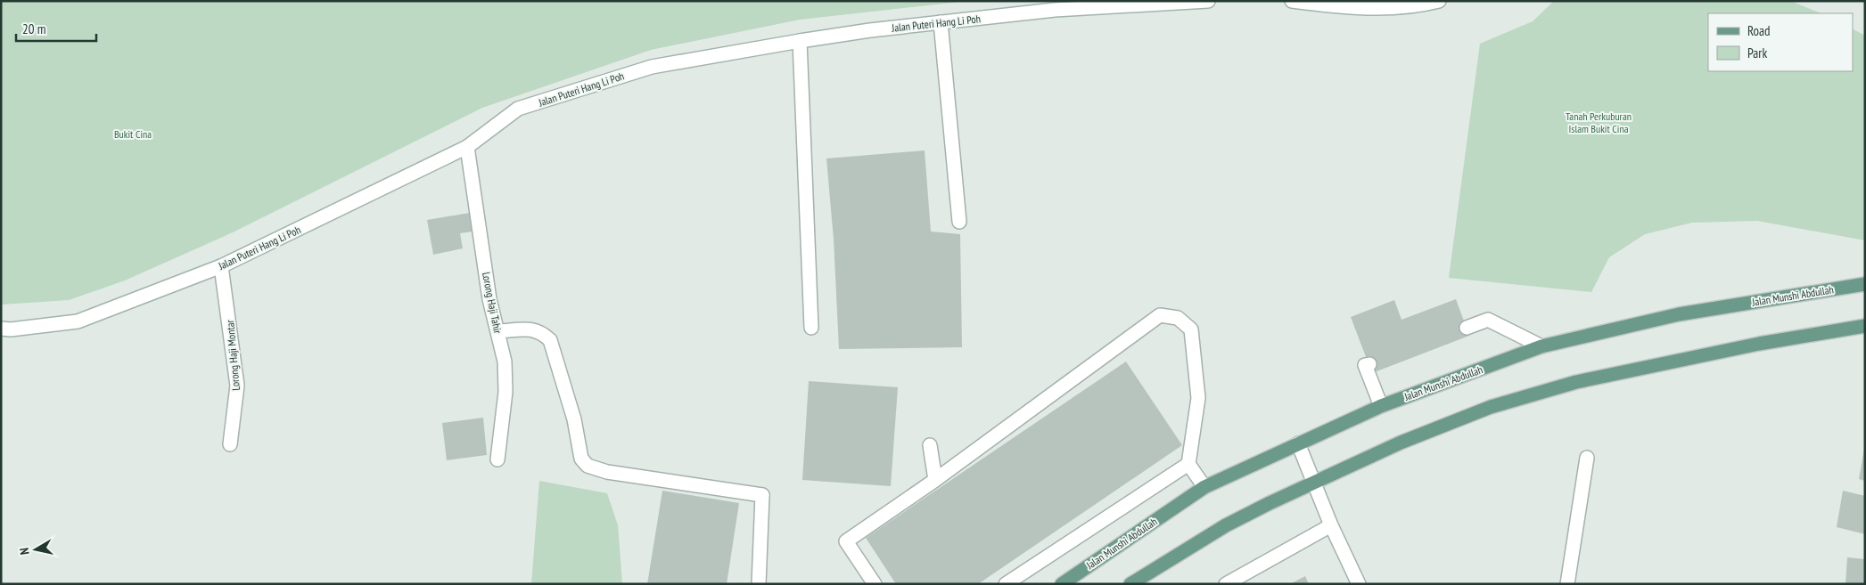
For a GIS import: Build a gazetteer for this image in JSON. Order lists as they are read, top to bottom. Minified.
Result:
{"streets":{"main road":["Jalan Puteri Hang Li Poh","Jalan Munshi Abdullah","Lorong Haji Tahir","Lorong Haji Montar"]},"crossings":[["Jalan Puteri Hang Li Poh","Lorong Haji Tahir"],["Jalan Puteri Hang Li Poh","Lorong Haji Montar"]],"parks":["Tanah Perkuburan Islam Bukit Cina","Bukit Cina"],"legend":["Road","Park"],"scale_bar":"20 m","north":"left"}
